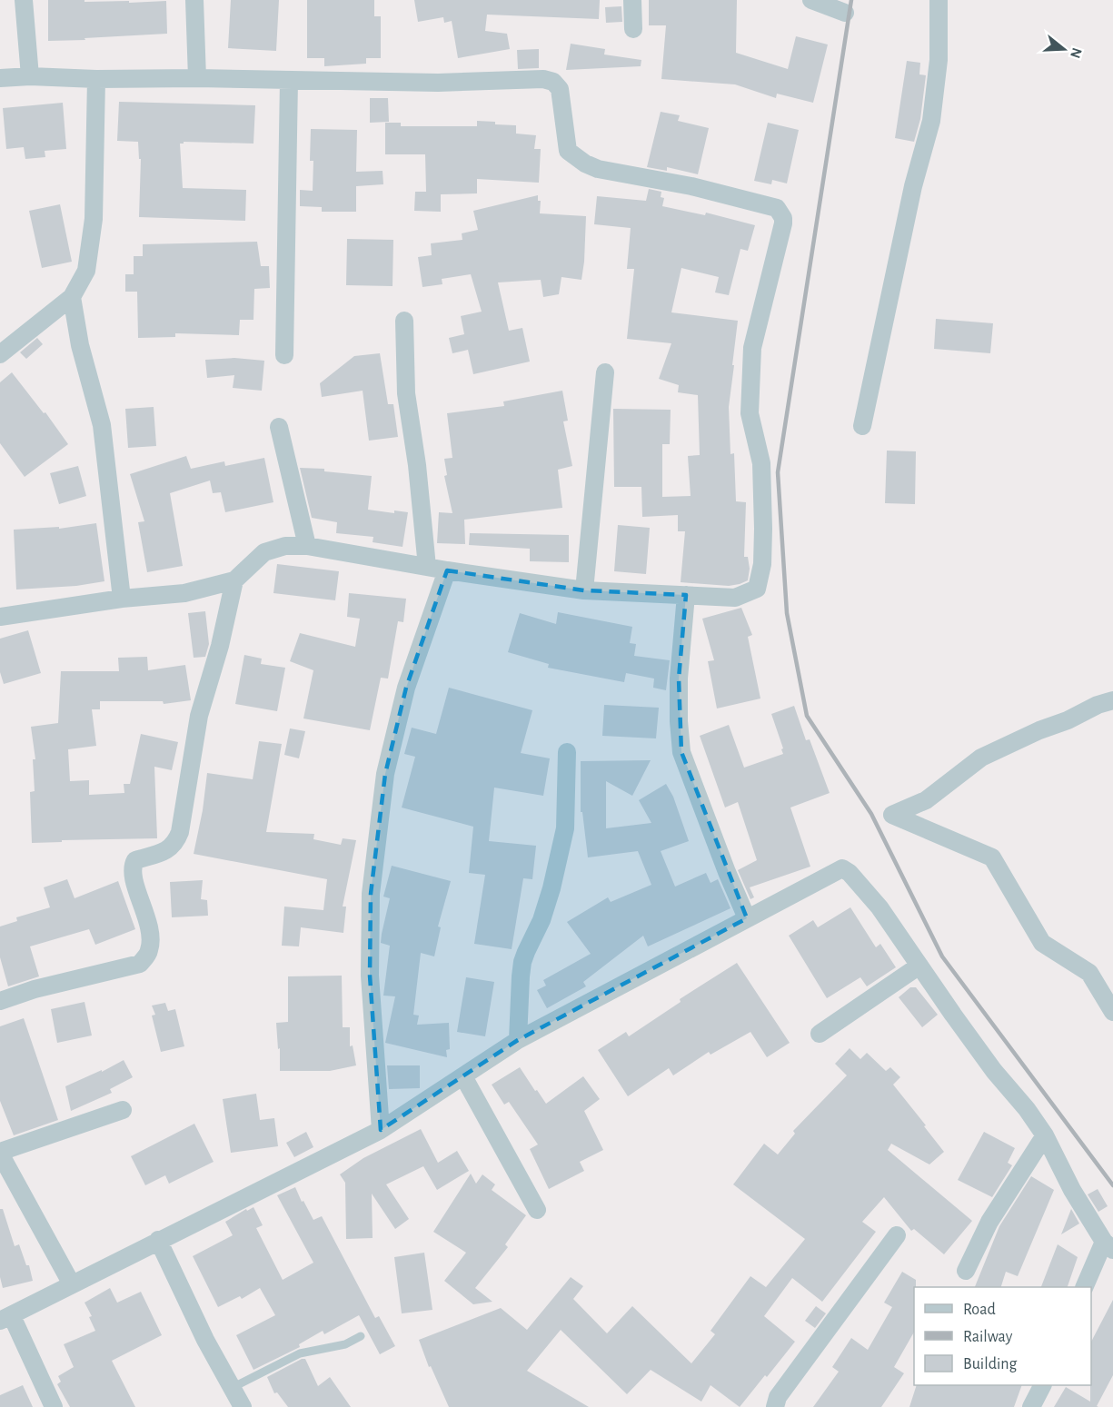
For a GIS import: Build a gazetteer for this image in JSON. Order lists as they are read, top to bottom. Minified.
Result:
{"legend":["Road","Railway","Building"],"north":"right"}
